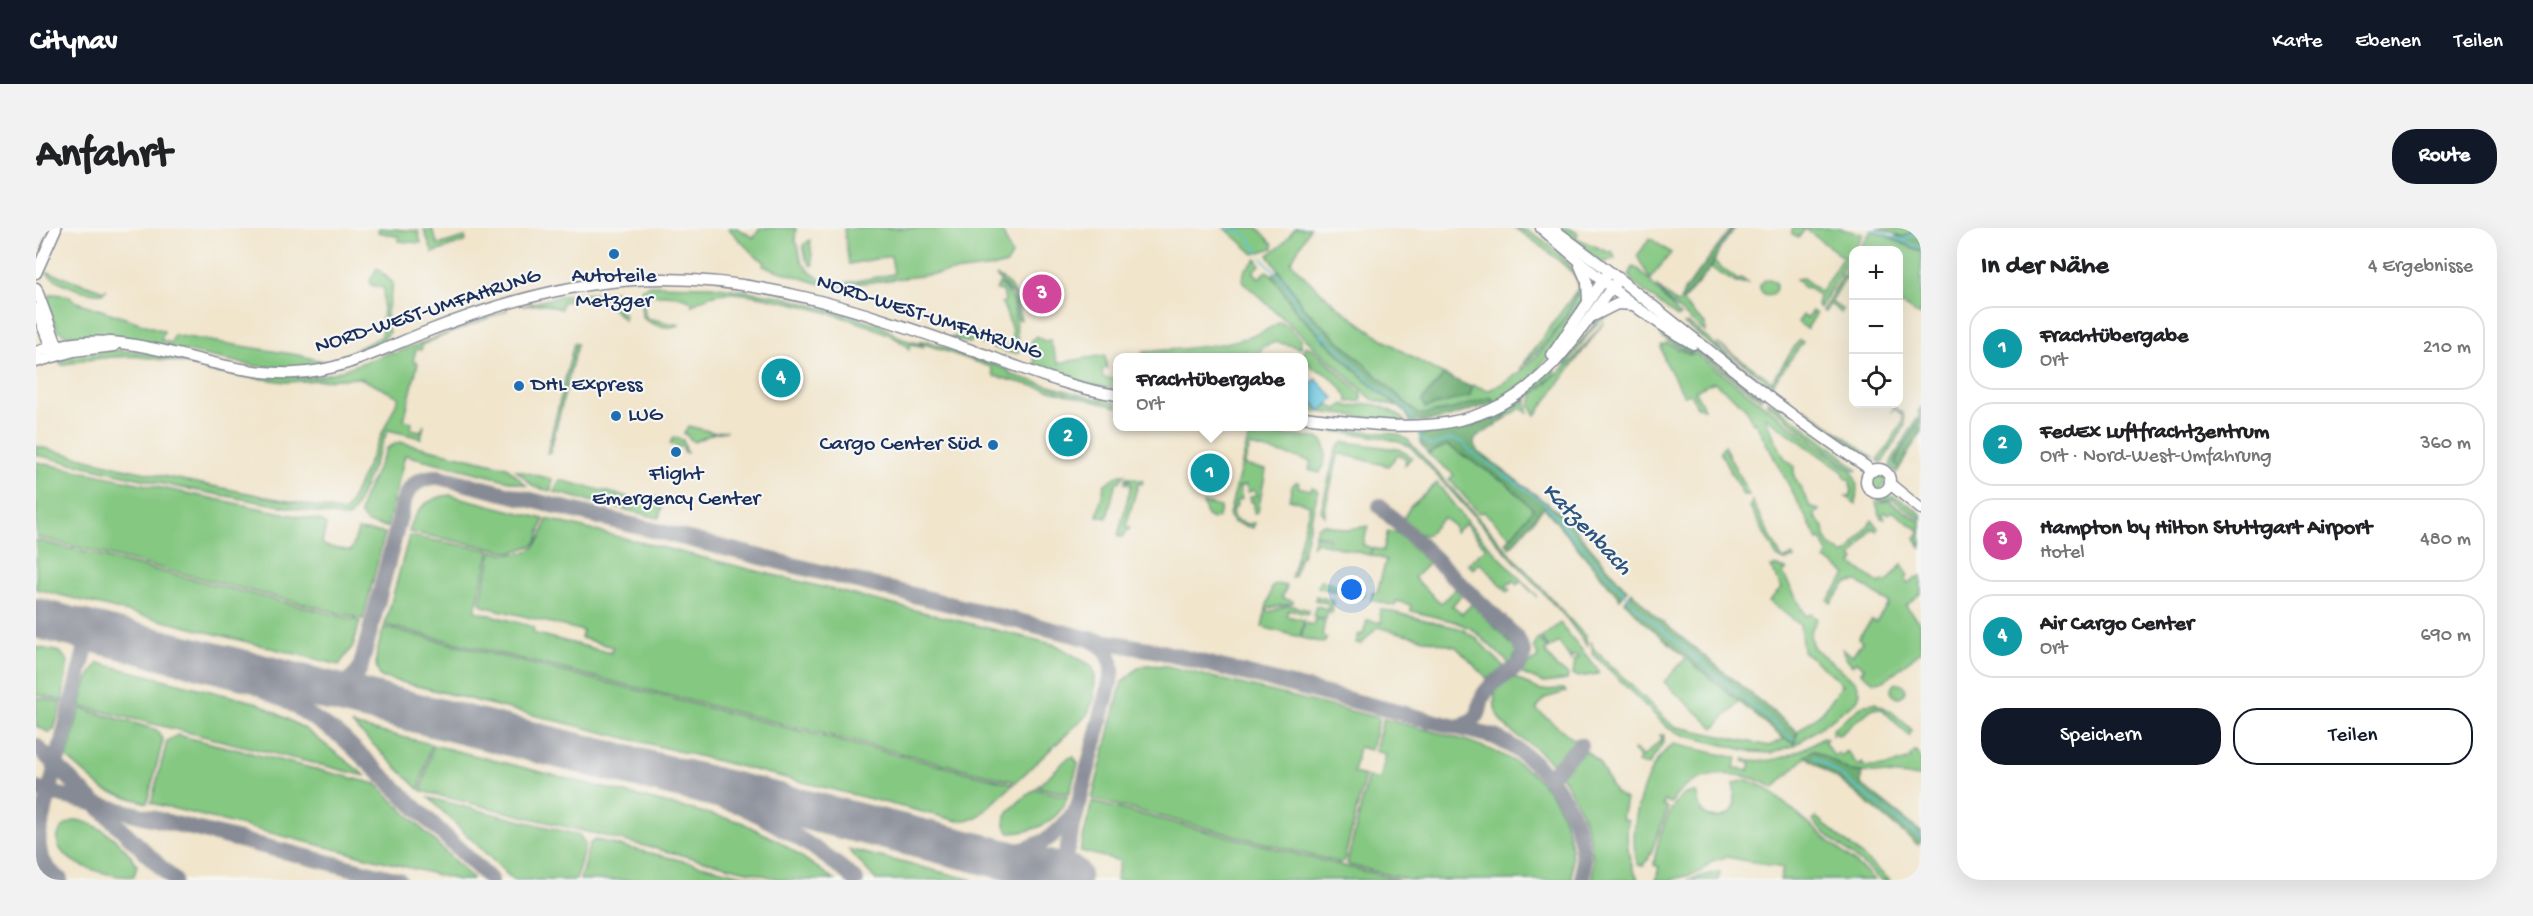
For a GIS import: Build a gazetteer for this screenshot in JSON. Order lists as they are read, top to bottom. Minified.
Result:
{"streets":{"main road":["NORD-WEST-UMFAHRUNG"]},"water":["Katzenbach"],"places":["Autoteile Metzger","DHL Express","LUG","Cargo Center Süd","Flight Emergency Center"],"page":{"header":"Citynav","nav":["Karte","Ebenen","Teilen"],"buttons":["Route",["Speichern","Teilen"]],"title":"Anfahrt","heading":["In der Nähe","4 Ergebnisse"],"map_buttons":["+","−"],"pins":["3","4","2","1"],"list":[{"mark":"1","name":"Frachtübergabe","note":"Ort","value":"210 m"},{"mark":"2","name":"FedEx Luftfrachtzentrum","note":"Ort · Nord-West-Umfahrung","value":"360 m"},{"mark":"3","name":"Hampton by Hilton Stuttgart Airport","note":"Hotel","value":"480 m"},{"mark":"4","name":"Air Cargo Center","note":"Ort","value":"690 m"}],"popup":["Frachtübergabe","Ort"]}}
